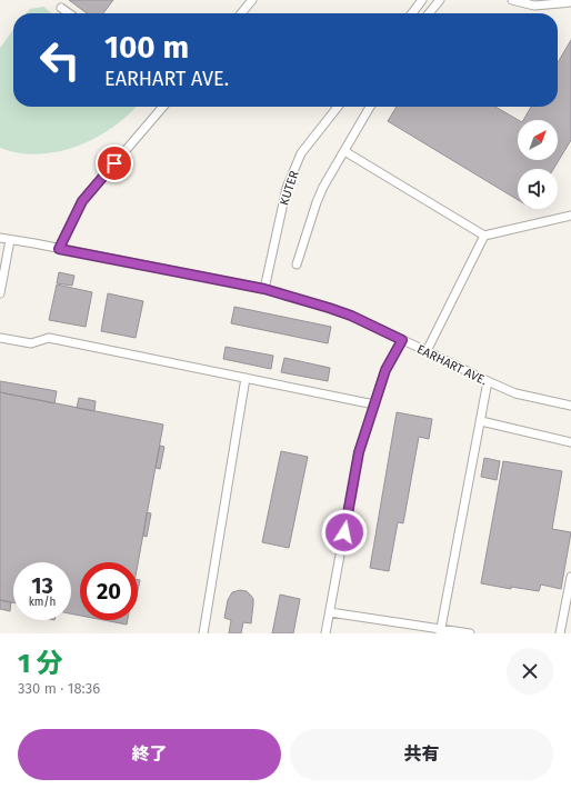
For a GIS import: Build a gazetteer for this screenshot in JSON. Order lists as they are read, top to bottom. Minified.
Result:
{"streets":{"lane":["KUTER","EARHART AVE."]},"crossings":[["KUTER","EARHART AVE."]],"north":"top right","page":{"turn":["100 m","EARHART AVE."],"speed":"13 km/h","limit":"20","heading":["1 分","330 m · 18:36"],"buttons":["終了","共有"]}}
